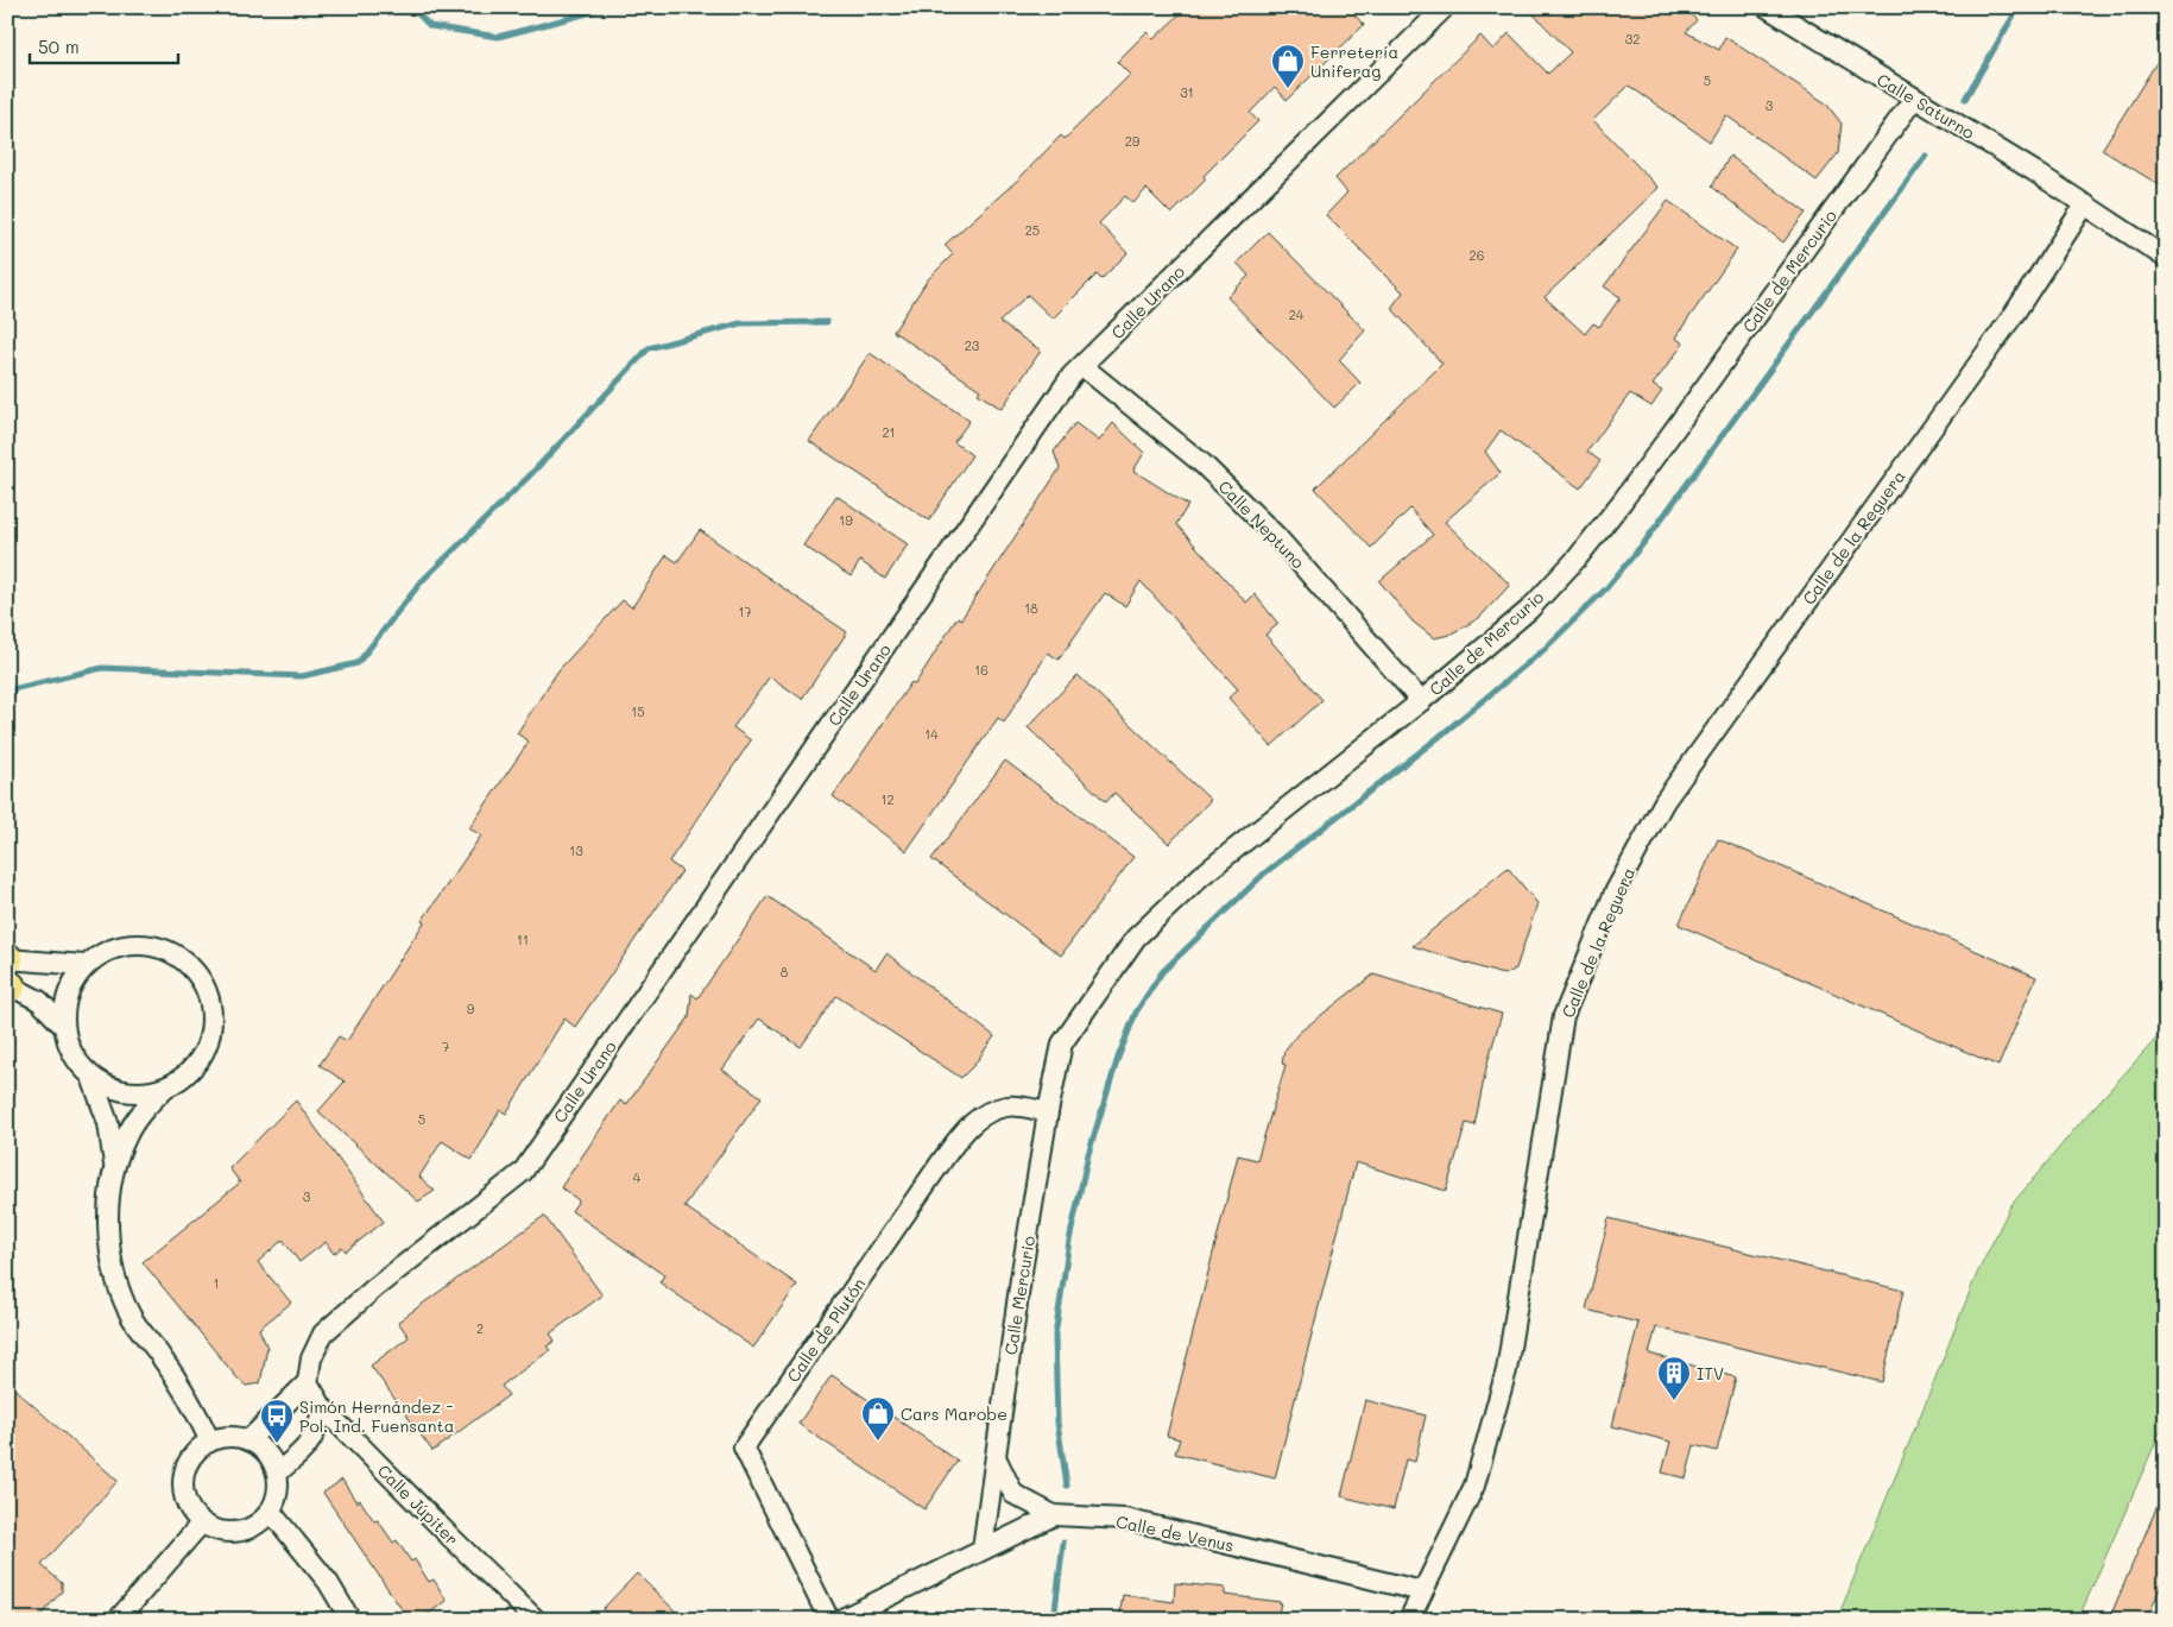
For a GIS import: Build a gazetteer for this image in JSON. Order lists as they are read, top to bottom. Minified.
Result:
{"streets":{"street":["Calle Saturno","Calle de Mercurio","Calle Urano","Calle Neptuno","Calle de la Reguera","Calle Mercurio","Calle de Plutón","Calle Júpiter","Calle de Venus"]},"crossings":[["Calle Saturno","Calle de Mercurio"],["Calle Saturno","Calle de la Reguera"],["Calle de Mercurio","Calle Neptuno"],["Calle de Mercurio","Calle Mercurio"],["Calle Urano","Calle Neptuno"],["Calle Urano","Calle Júpiter"],["Calle de la Reguera","Calle de Venus"],["Calle Mercurio","Calle de Plutón"],["Calle Mercurio","Calle de Venus"]],"places":{"shop":["Ferretería Uniferag","Cars Marobe"],"building":["ITV"],"bus stop":["Simón Hernández - Pol. Ind. Fuensanta"]},"house_numbers":["32","5","31","3","29","25","26","24","23","21","19","18","17","16","15","14","12","13","11","8","9","7","5","4","3","1","2"],"scale_bar":"50 m"}
